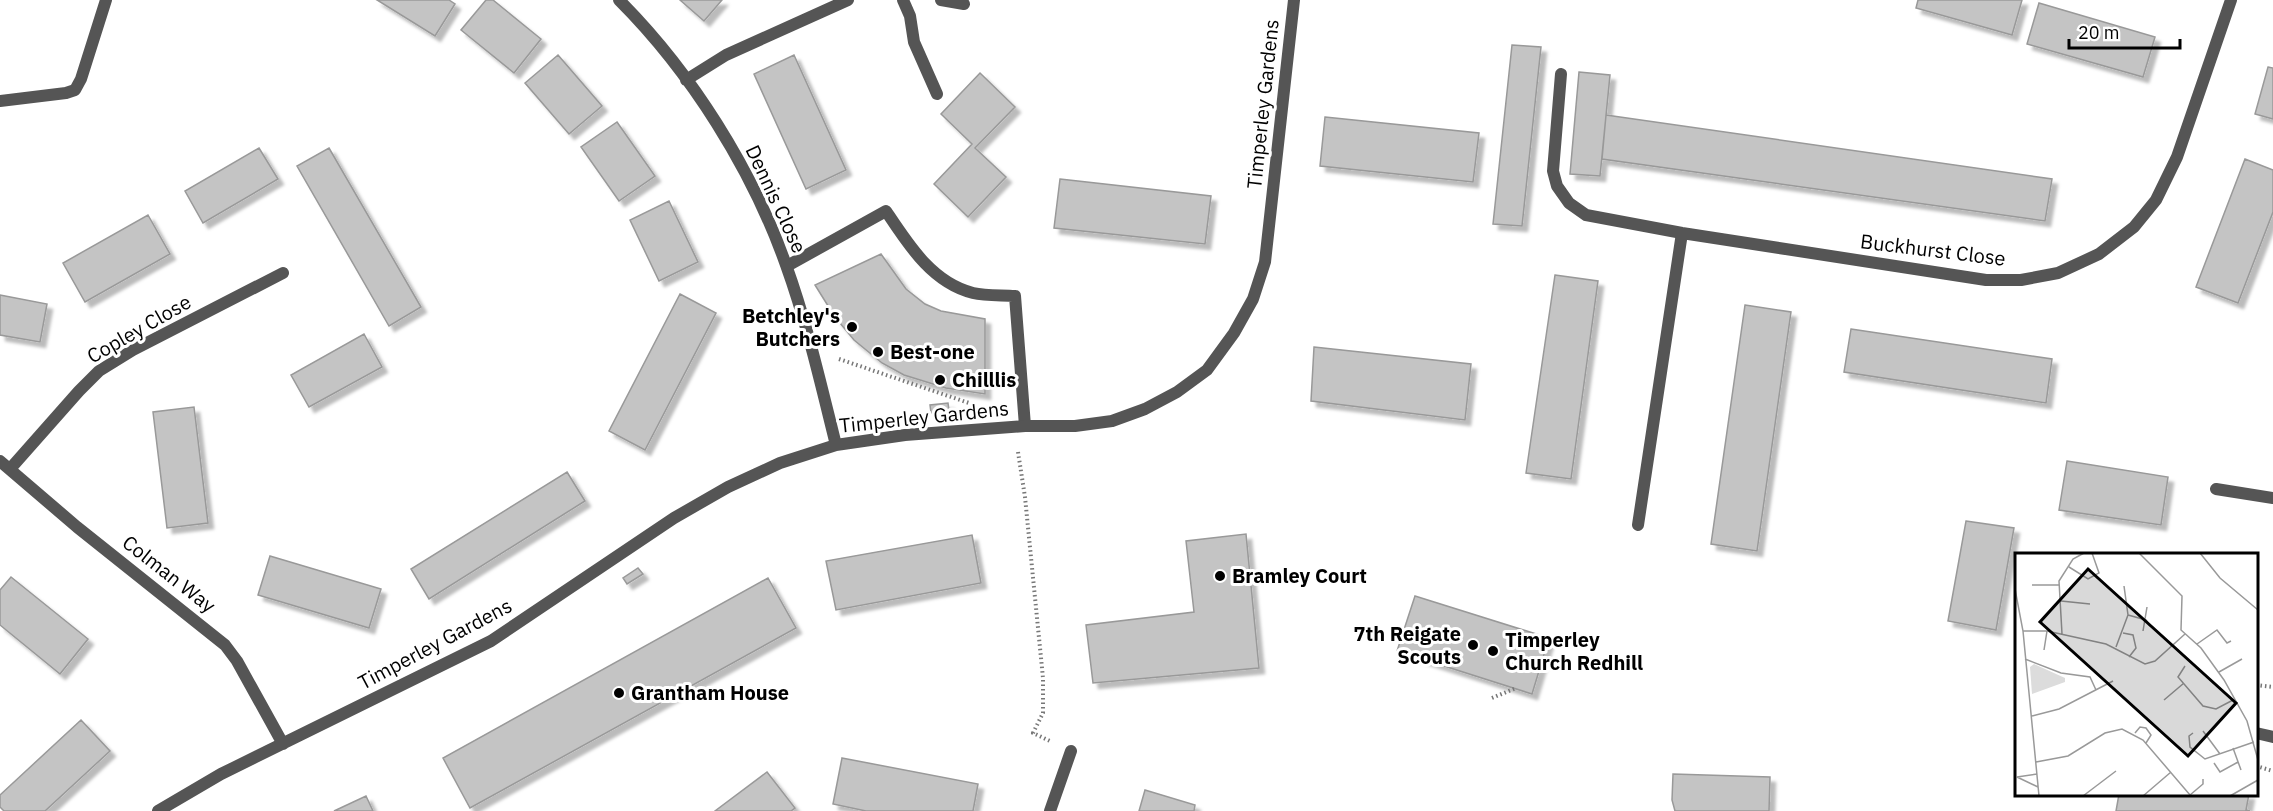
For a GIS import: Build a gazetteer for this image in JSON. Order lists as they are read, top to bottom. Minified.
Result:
{"streets":{"street":["Timperley Gardens","Dennis Close","Buckhurst Close","Copley Close","Colman Way"]},"crossings":[["Timperley Gardens","Dennis Close"],["Timperley Gardens","Colman Way"],["Copley Close","Colman Way"]],"places":["Betchley's Butchers","Best-one","Chilllis","Bramley Court","7th Reigate Scouts","Timperley Church Redhill","Grantham House"],"scale_bar":"20 m"}
